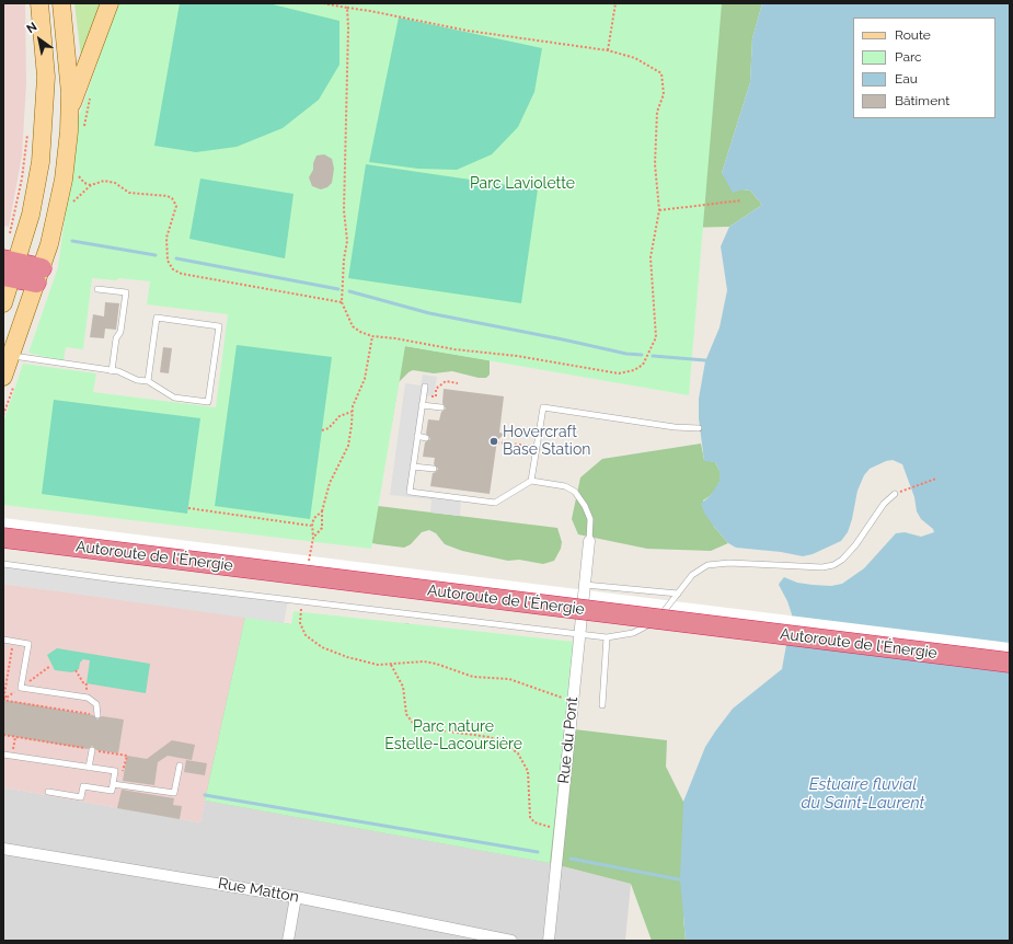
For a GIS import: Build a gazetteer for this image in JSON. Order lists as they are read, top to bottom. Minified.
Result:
{"streets":{"highway":["Autoroute de l'Énergie"],"street":["Rue du Pont","Rue Matton"]},"water":["Estuaire fluvial du Saint-Laurent"],"parks":["Parc Laviolette","Parc nature Estelle-Lacoursière"],"places":["Hovercraft Base Station"],"legend":["Route","Parc","Eau","Bâtiment"],"north":"top left"}
